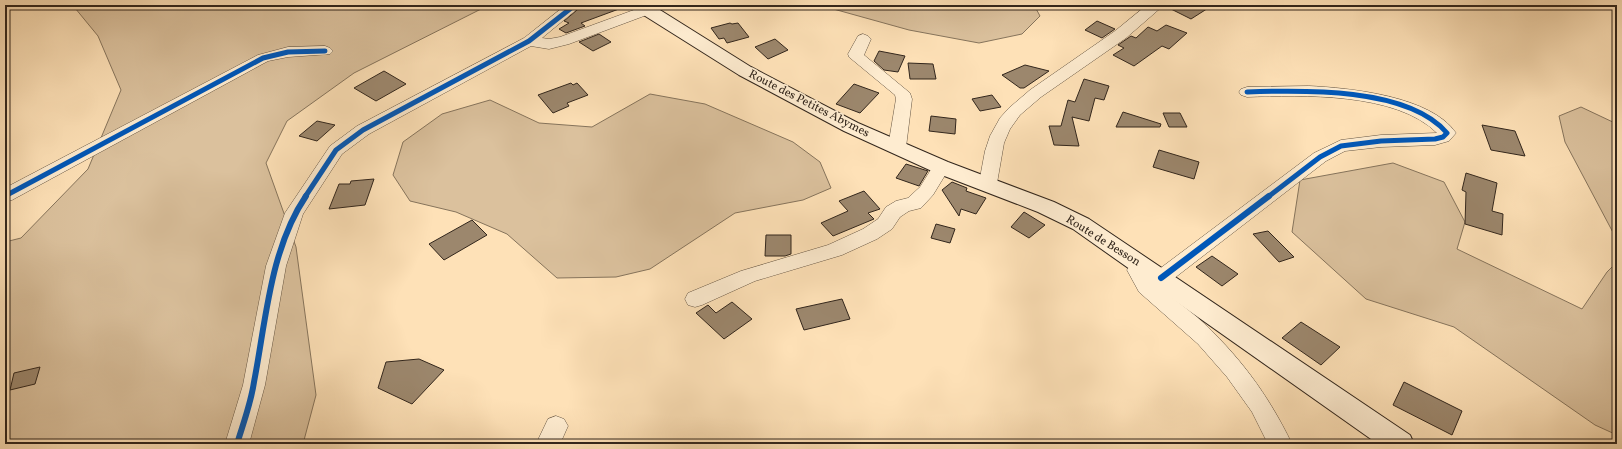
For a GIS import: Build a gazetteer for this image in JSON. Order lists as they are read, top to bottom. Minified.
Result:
{"streets":{"main road":["Route des Petites Abymes","Route de Besson"]},"crossings":[["Route des Petites Abymes","Route de Besson"]]}
